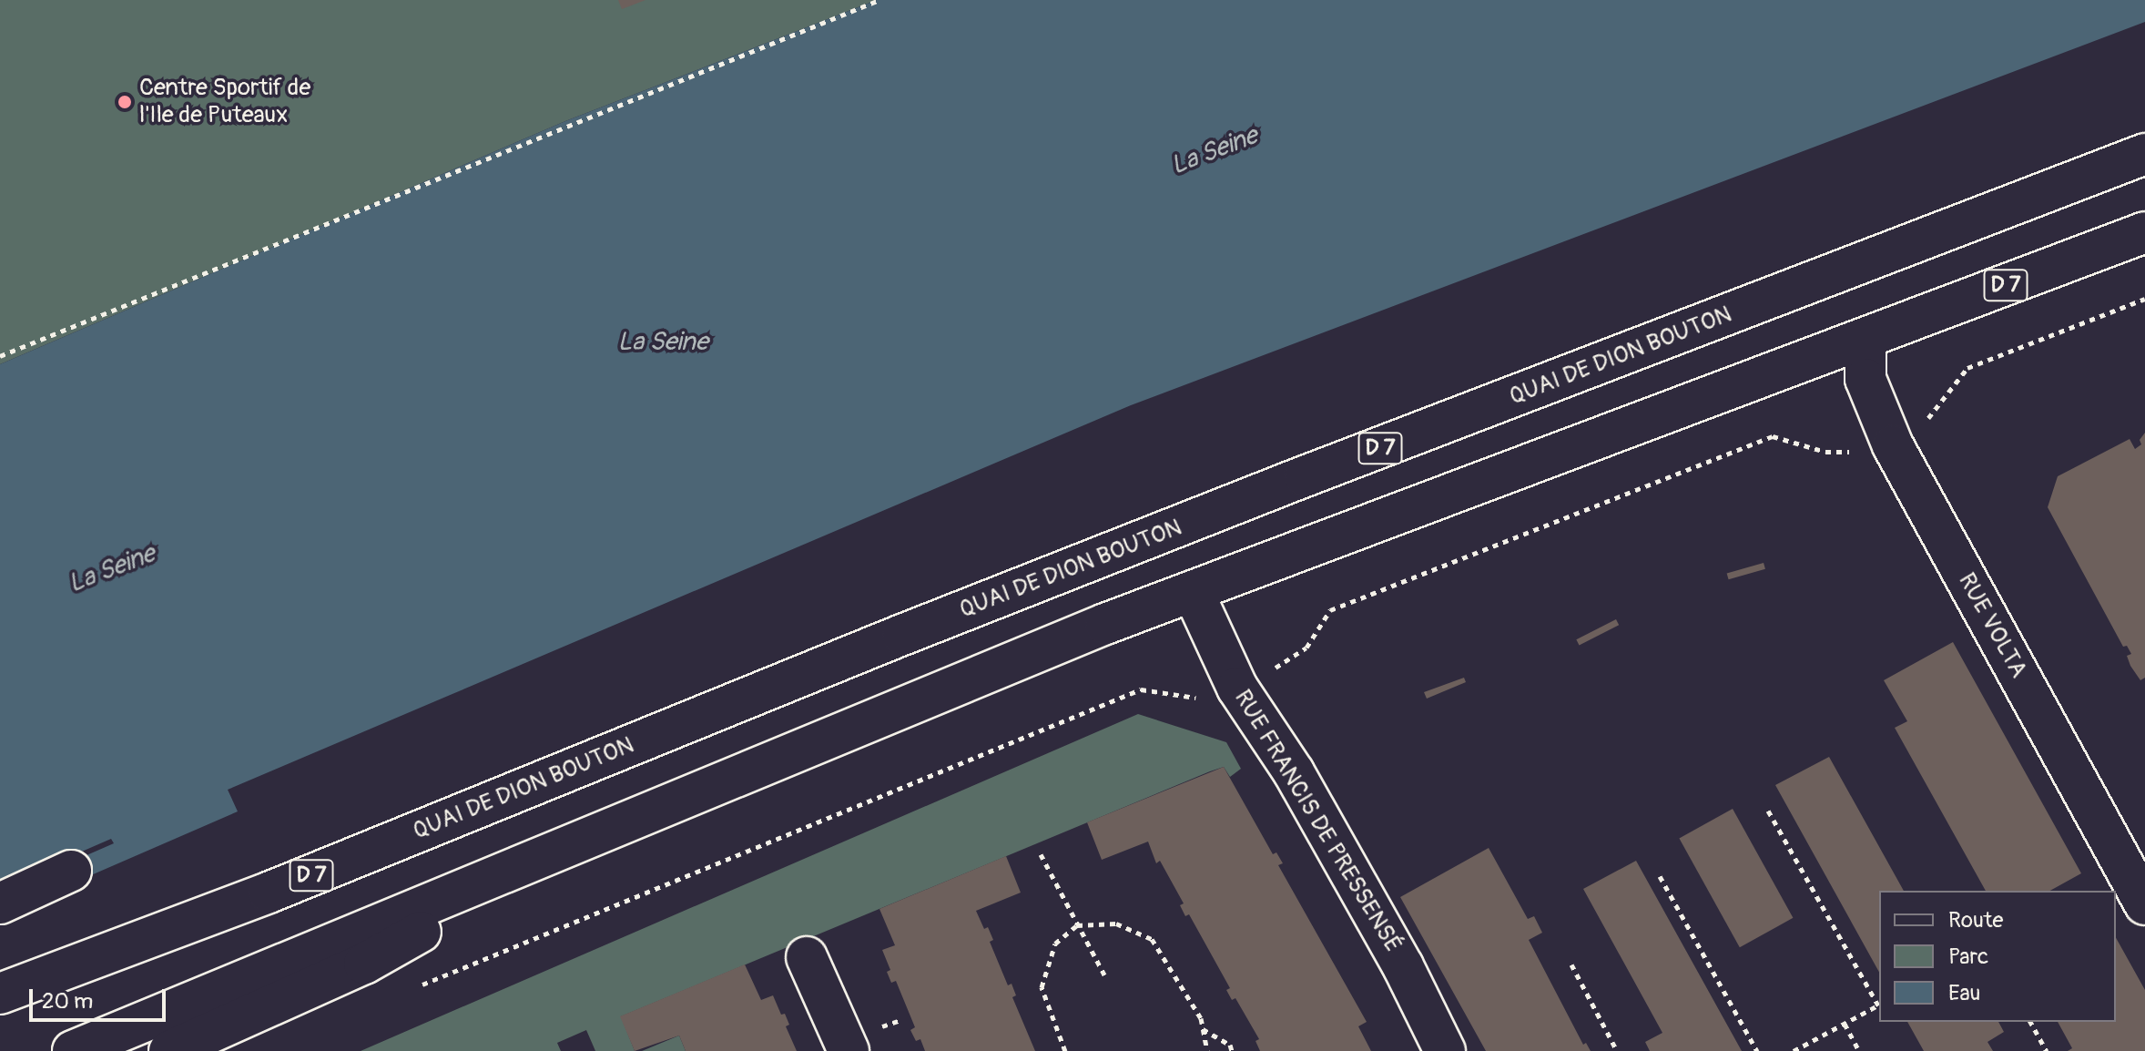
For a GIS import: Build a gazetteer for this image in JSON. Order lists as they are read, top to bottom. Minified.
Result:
{"streets":{"main road":["D 7","QUAI DE DION BOUTON","RUE VOLTA","RUE FRANCIS DE PRESSENSÉ"]},"crossings":[["D 7","RUE VOLTA"],["D 7","RUE FRANCIS DE PRESSENSÉ"],["QUAI DE DION BOUTON","RUE FRANCIS DE PRESSENSÉ"]],"water":["La Seine"],"places":["Centre Sportif de l'Ile de Puteaux"],"legend":["Route","Parc","Eau"],"scale_bar":"20 m"}
